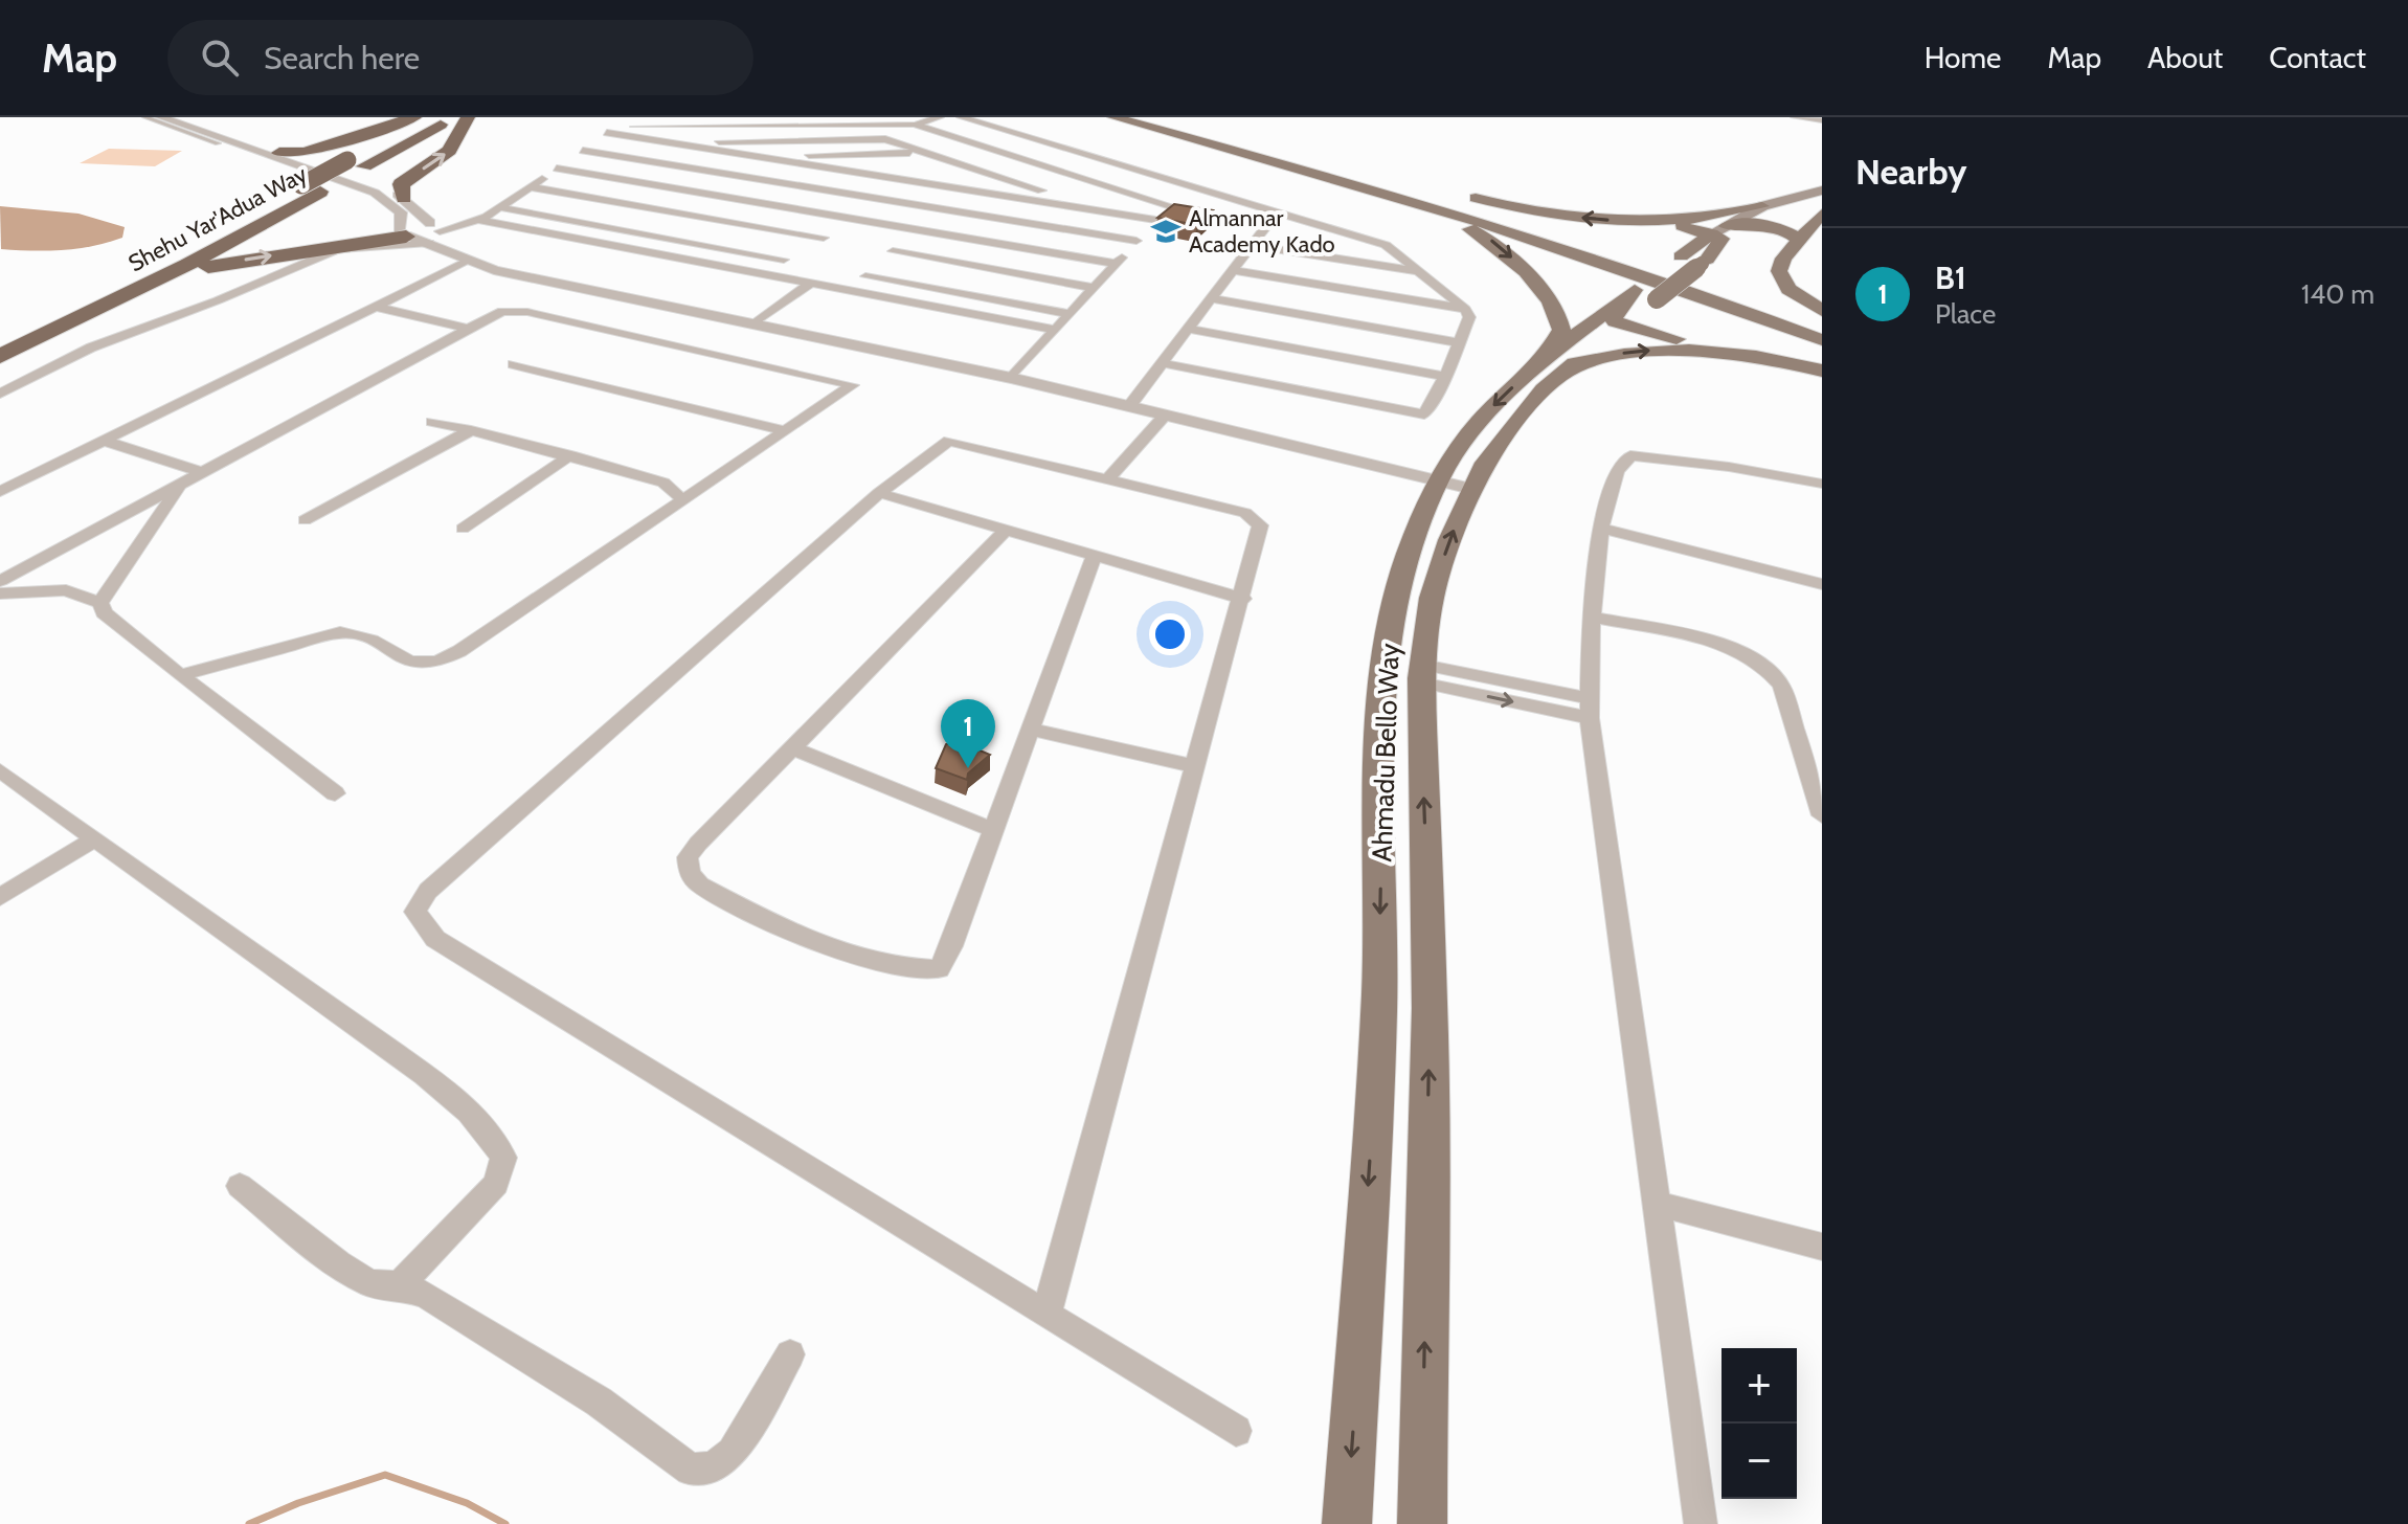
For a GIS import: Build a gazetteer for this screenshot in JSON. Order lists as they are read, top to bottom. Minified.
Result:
{"streets":{"highway":["Shehu Yar'Adua Way"],"main road":["Ahmadu Bello Way"]},"places":{"school or university":["Almannar Academy Kado"]},"page":{"header":"Map","search":"Search here","nav":["Home","Map","About","Contact"],"heading":"Nearby","list":[{"mark":"1","name":"B1","note":"Place","value":"140 m"}],"pins":"1","map_buttons":["+","−"]}}
